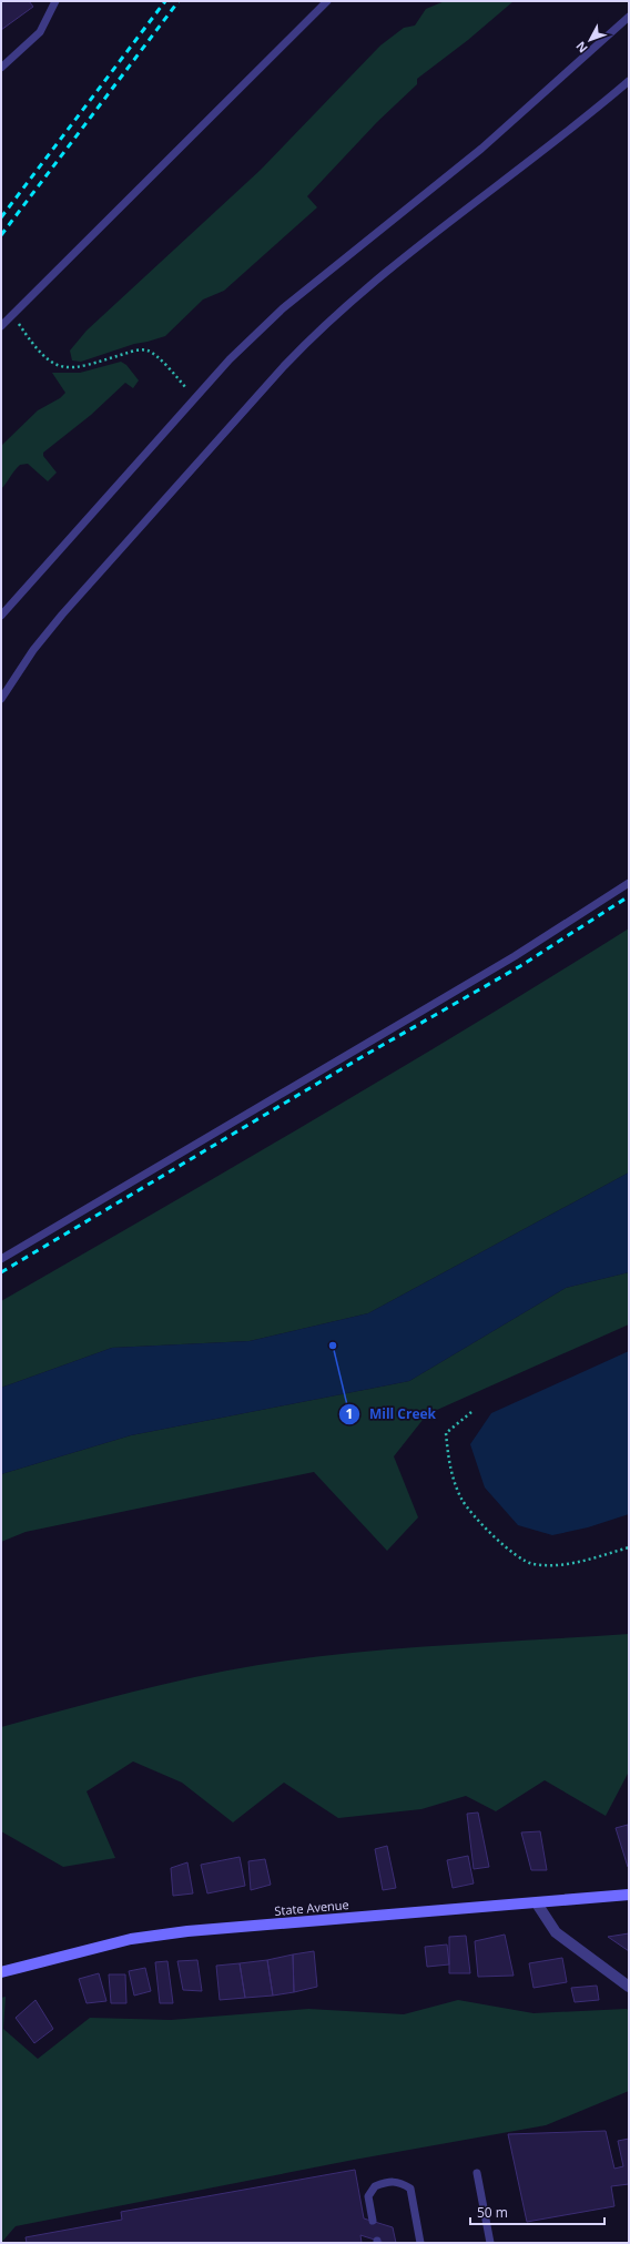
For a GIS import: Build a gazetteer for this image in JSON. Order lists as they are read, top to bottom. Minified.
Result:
{"streets":{"main road":["State Avenue"]},"places":["Mill Creek"],"scale_bar":"50 m","north":"bottom left"}
